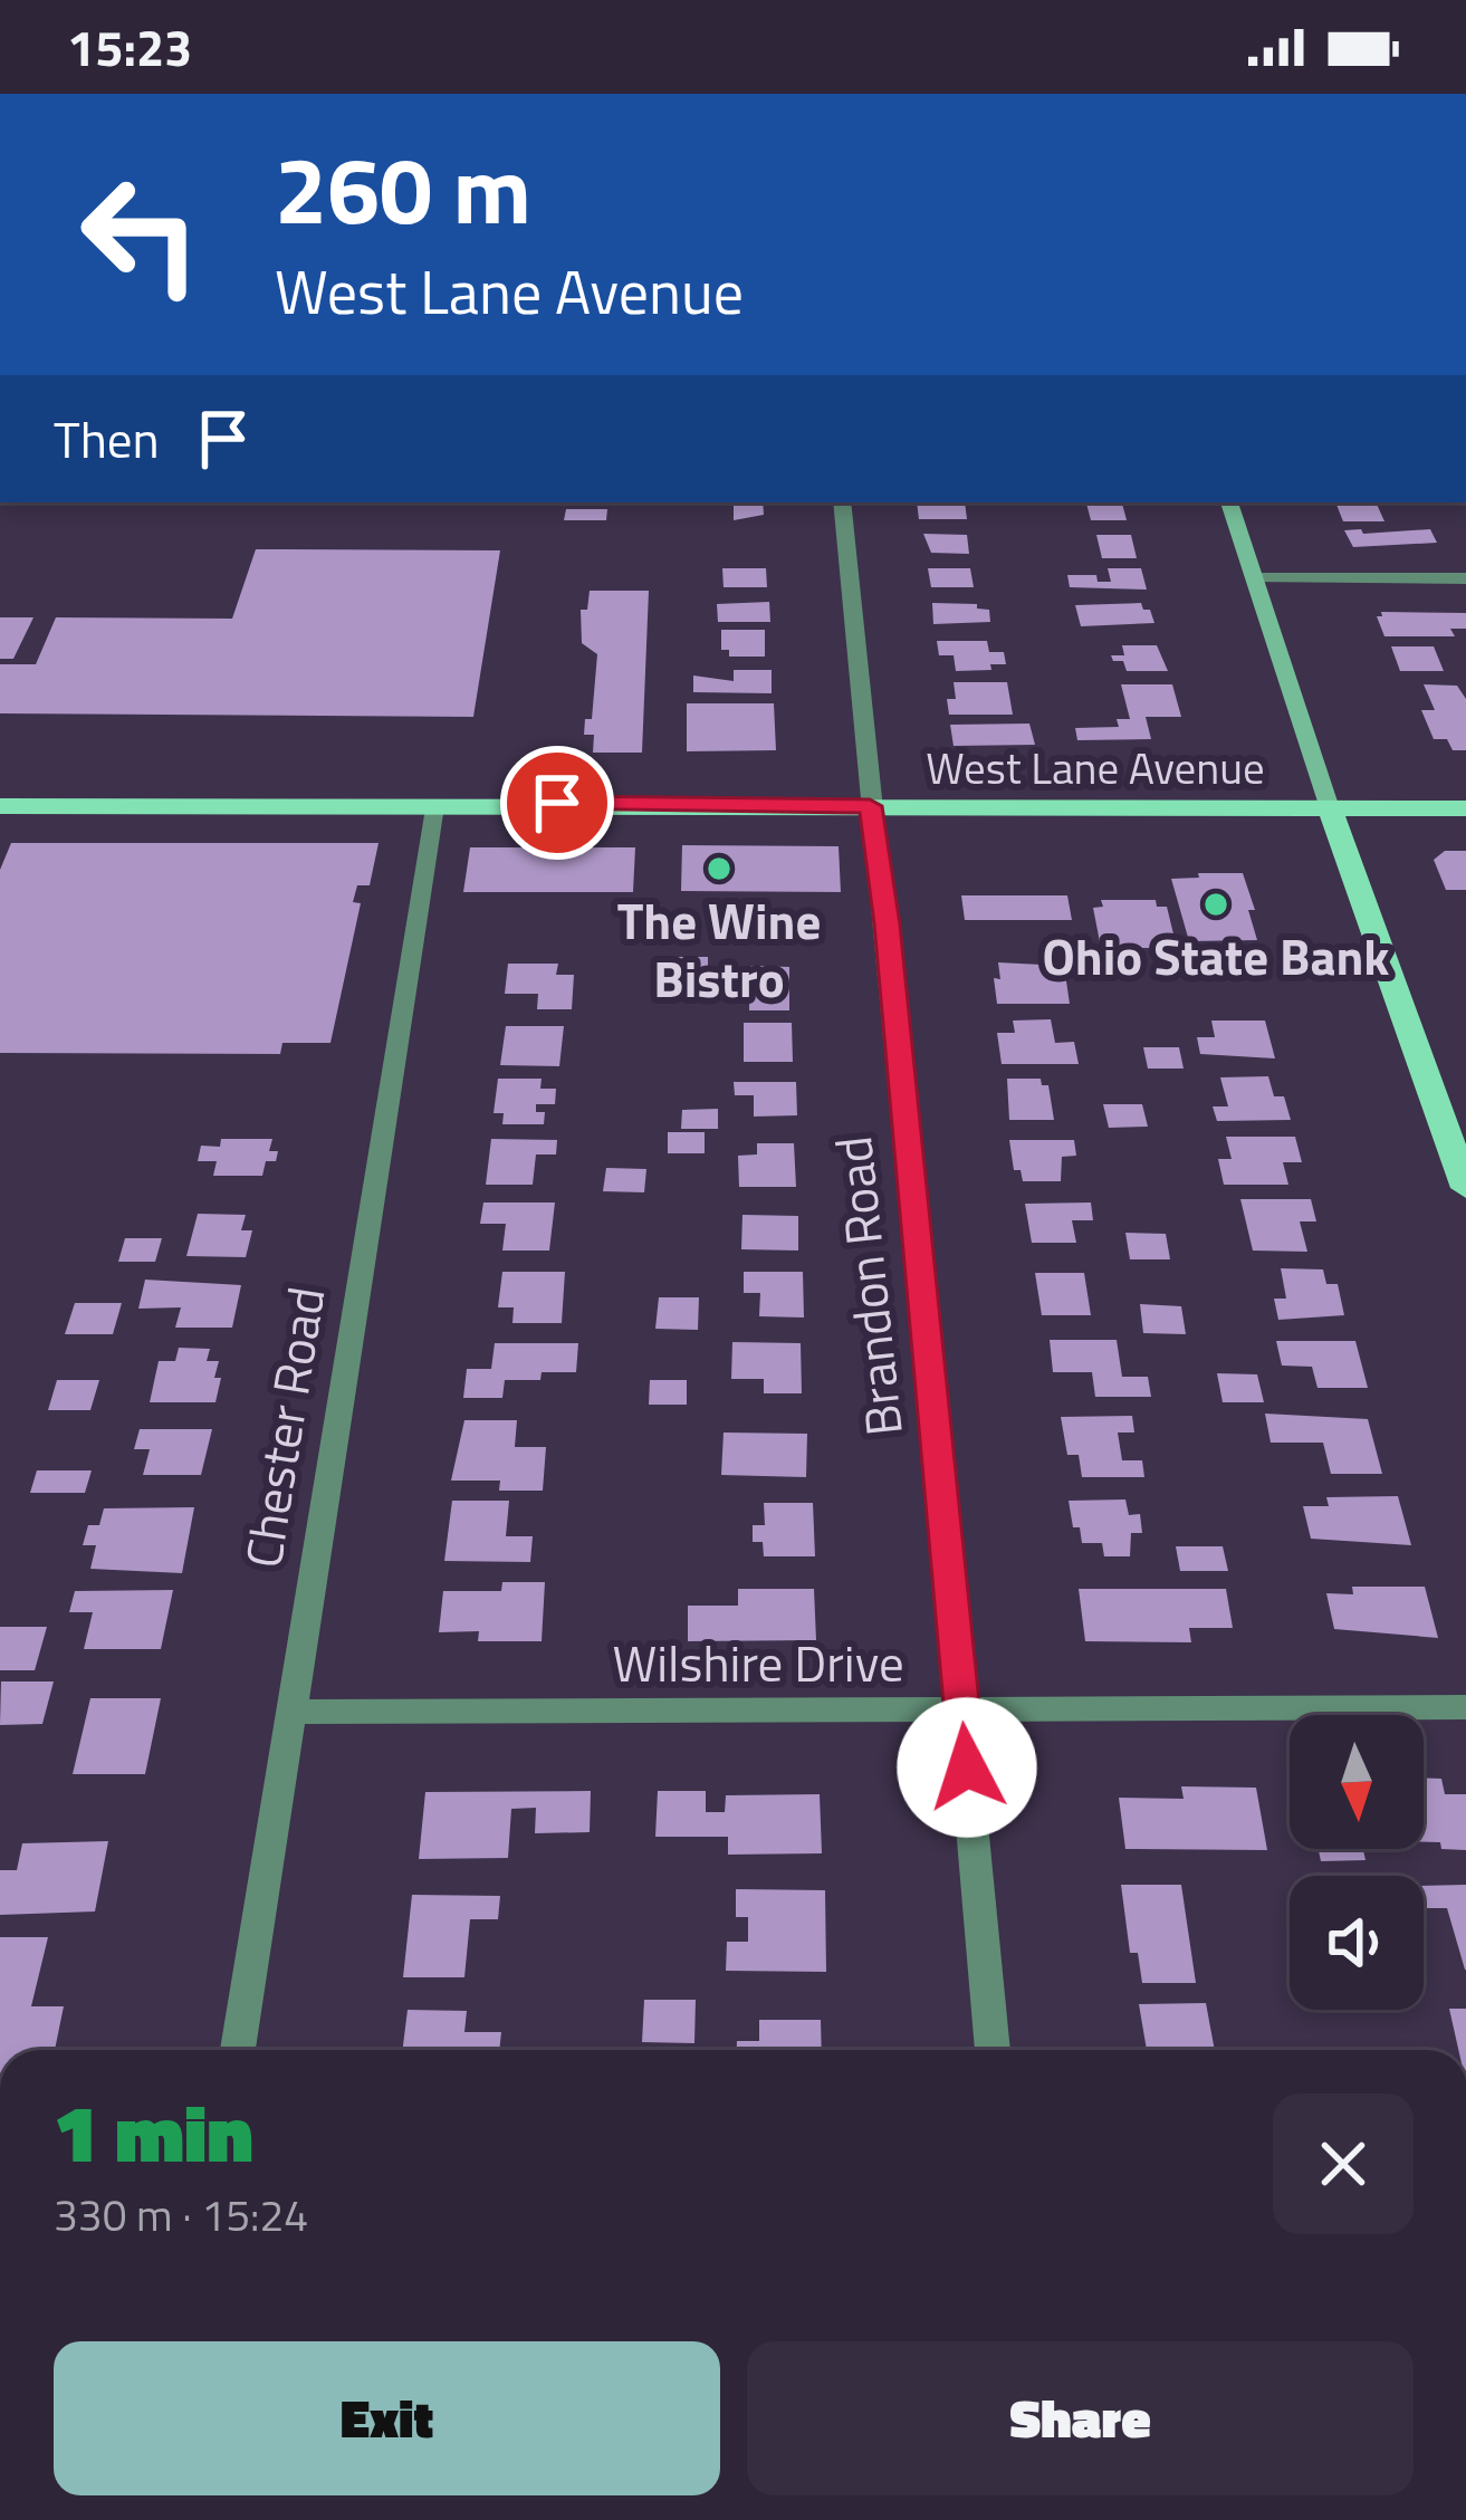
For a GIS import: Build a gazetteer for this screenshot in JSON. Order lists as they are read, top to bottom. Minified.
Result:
{"streets":{"main road":["West Lane Avenue"],"street":["Brandon Road","Chester Road","Wilshire Drive"]},"crossings":[["West Lane Avenue","Brandon Road"],["West Lane Avenue","Chester Road"],["Brandon Road","Wilshire Drive"],["Chester Road","Wilshire Drive"]],"places":["The Wine Bistro","Ohio State Bank"],"north":"bottom","page":{"status":"15:23","turn":["260 m","West Lane Avenue"],"then":"Then","heading":["1 min","330 m · 15:24"],"buttons":["Exit","Share"]}}
